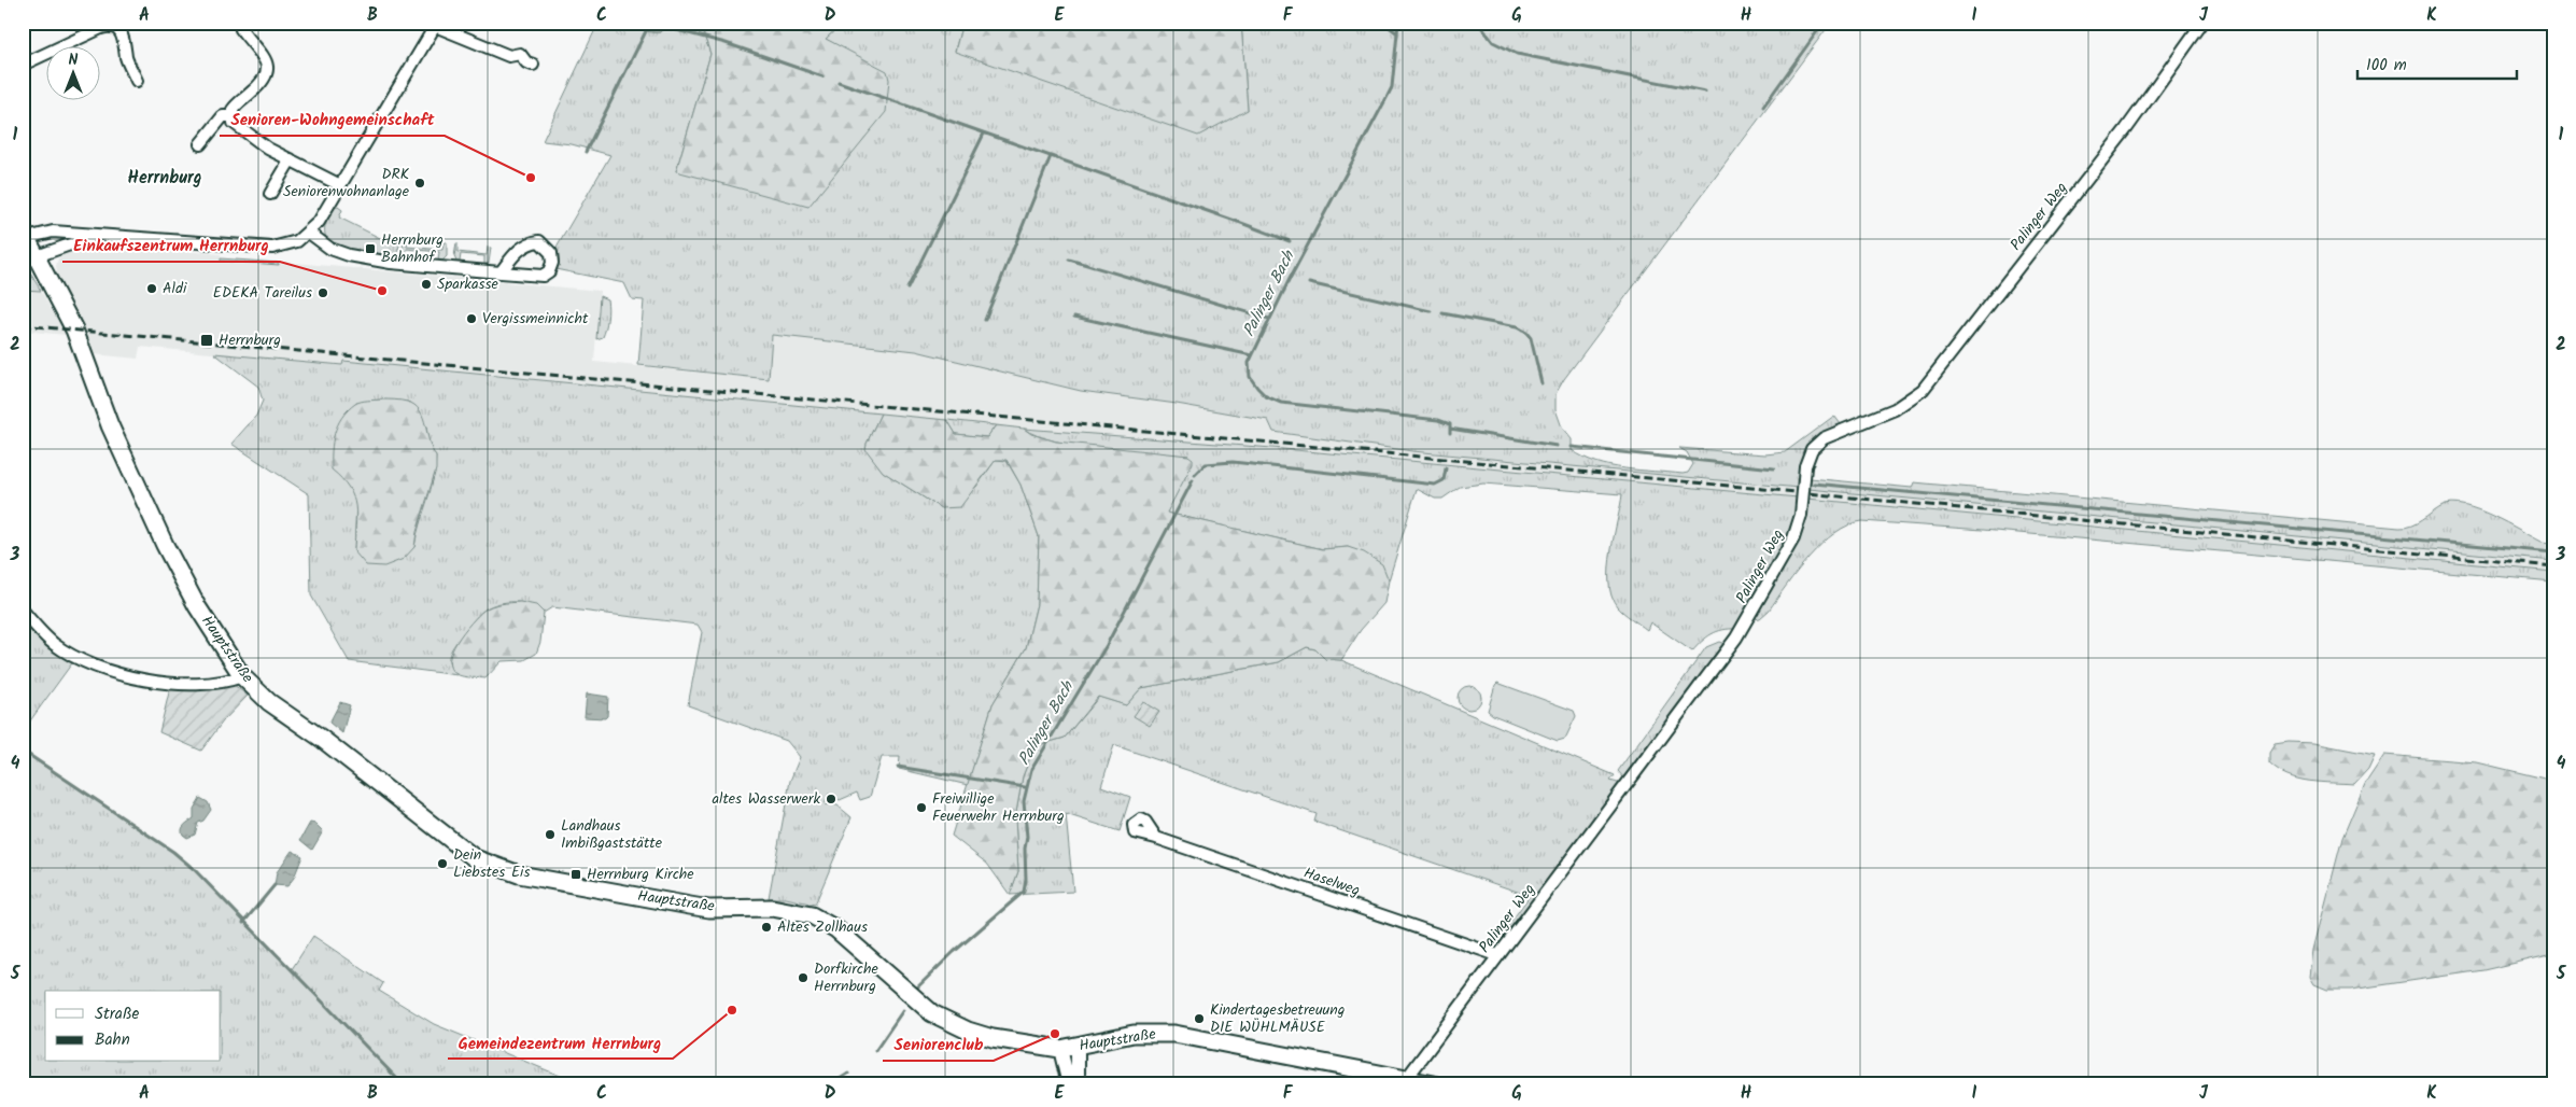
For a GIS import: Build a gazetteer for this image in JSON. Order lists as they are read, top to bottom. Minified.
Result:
{"streets":{"main road":["Hauptstraße"],"street":["Palinger Weg","Haselweg"]},"crossings":[["Palinger Weg","Hauptstraße"],["Palinger Weg","Haselweg"]],"districts":["Herrnburg"],"water":["Palinger Bach"],"places":{"other":["Senioren-Wohngemeinschaft","DRK Seniorenwohnanlage","Sparkasse","Aldi","Einkaufszentrum Herrnburg","EDEKA Tareilus","Vergissmeinnicht","altes Wasserwerk","Freiwillige Feuerwehr Herrnburg","Landhaus Imbißgaststätte","Dein Liebstes Eis","Altes Zollhaus","Dorfkirche Herrnburg","Gemeindezentrum Herrnburg","Kindertagesbetreuung DIE WÜHLMÄUSE","Seniorenclub"],"transit":["Herrnburg Bahnhof","Herrnburg","Herrnburg Kirche"]},"legend":["Straße","Bahn"],"scale_bar":"100 m","north":"top","grid":{"columns":["A","B","C","D","E","F","G","H","I","J","K"],"rows":["1","2","3","4","5"]}}
